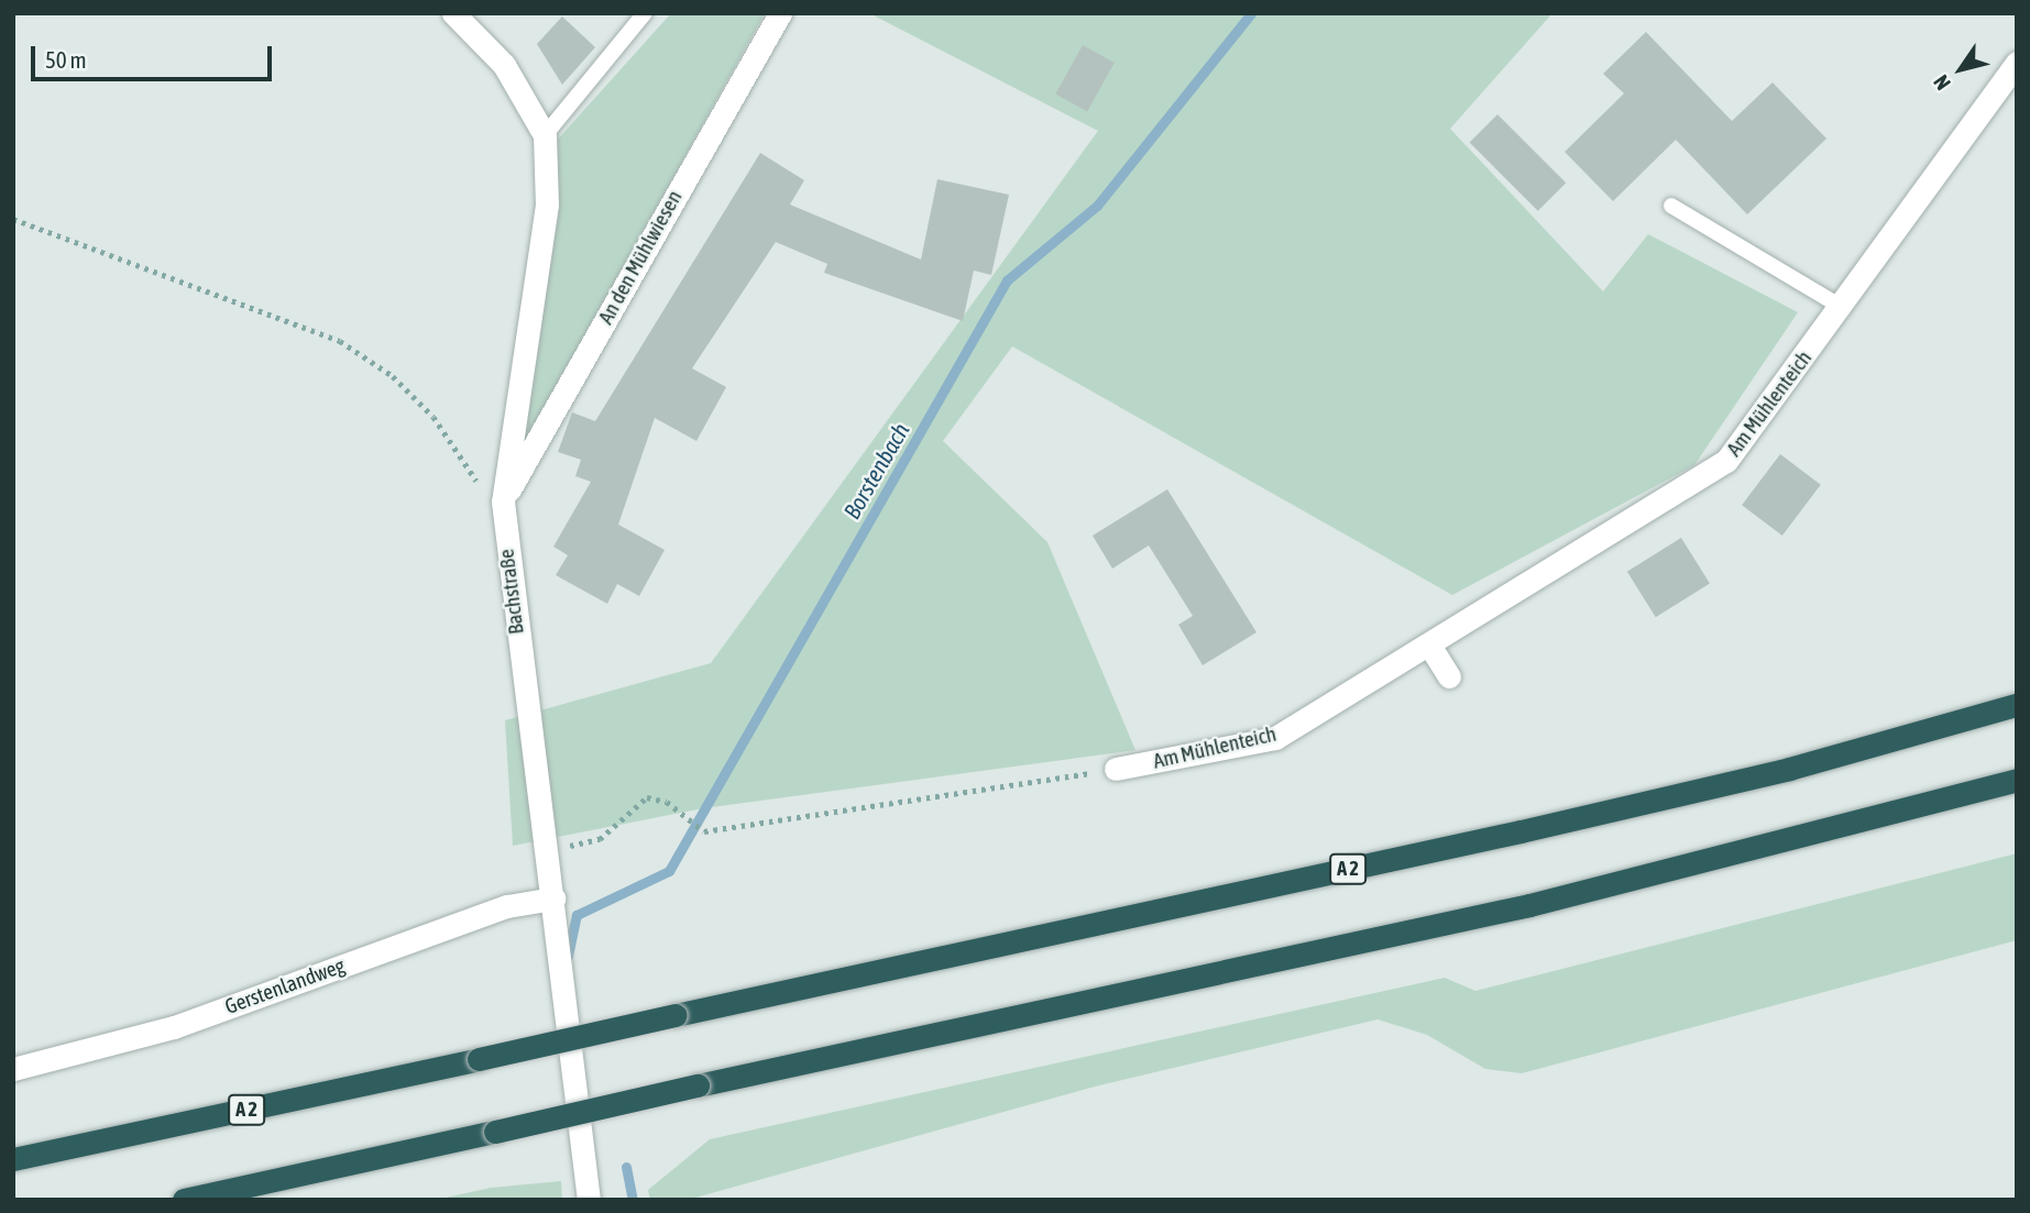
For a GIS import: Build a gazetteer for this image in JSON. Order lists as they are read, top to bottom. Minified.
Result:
{"streets":{"highway":["A 2"],"street":["An den Mühlwiesen","Am Mühlenteich","Bachstraße","Gerstenlandweg"]},"crossings":[["An den Mühlwiesen","Bachstraße"],["Bachstraße","Gerstenlandweg"]],"water":["Borstenbach"],"scale_bar":"50 m","north":"bottom left"}
